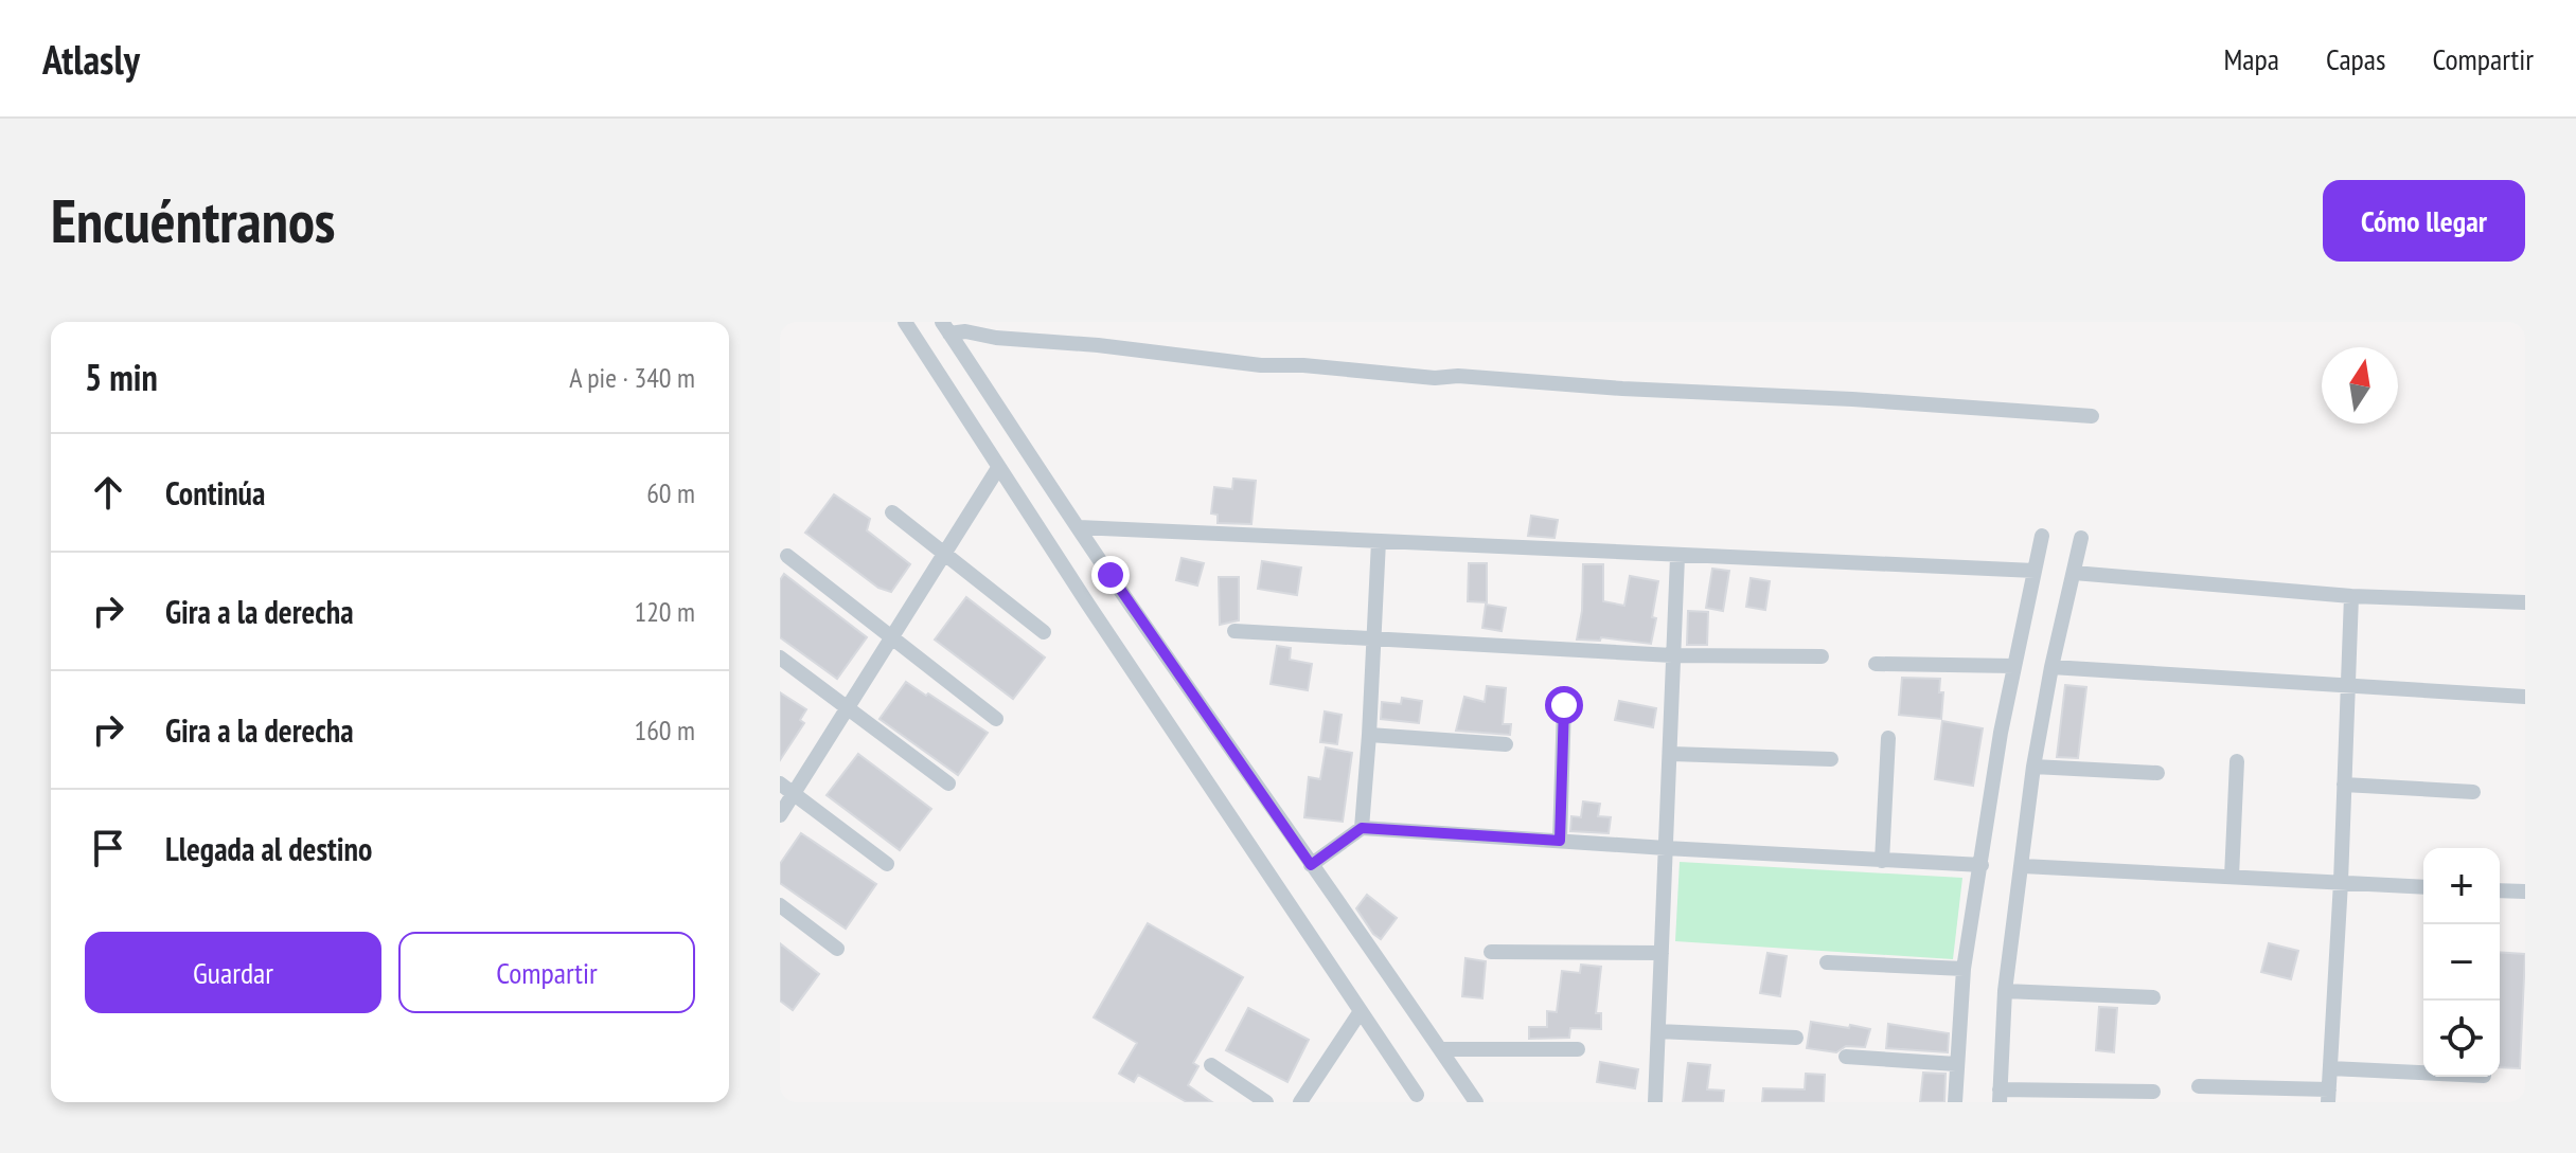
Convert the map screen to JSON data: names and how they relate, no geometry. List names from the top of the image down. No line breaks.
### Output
{"north":"top","page":{"header":"Atlasly","nav":["Mapa","Capas","Compartir"],"buttons":["Cómo llegar",["Guardar","Compartir"]],"title":"Encuéntranos","heading":["5 min","A pie · 340 m"],"list":[["Continúa","60 m"],["Gira a la derecha","120 m"],["Gira a la derecha","160 m"],"Llegada al destino"],"map_buttons":["+","−"]}}
